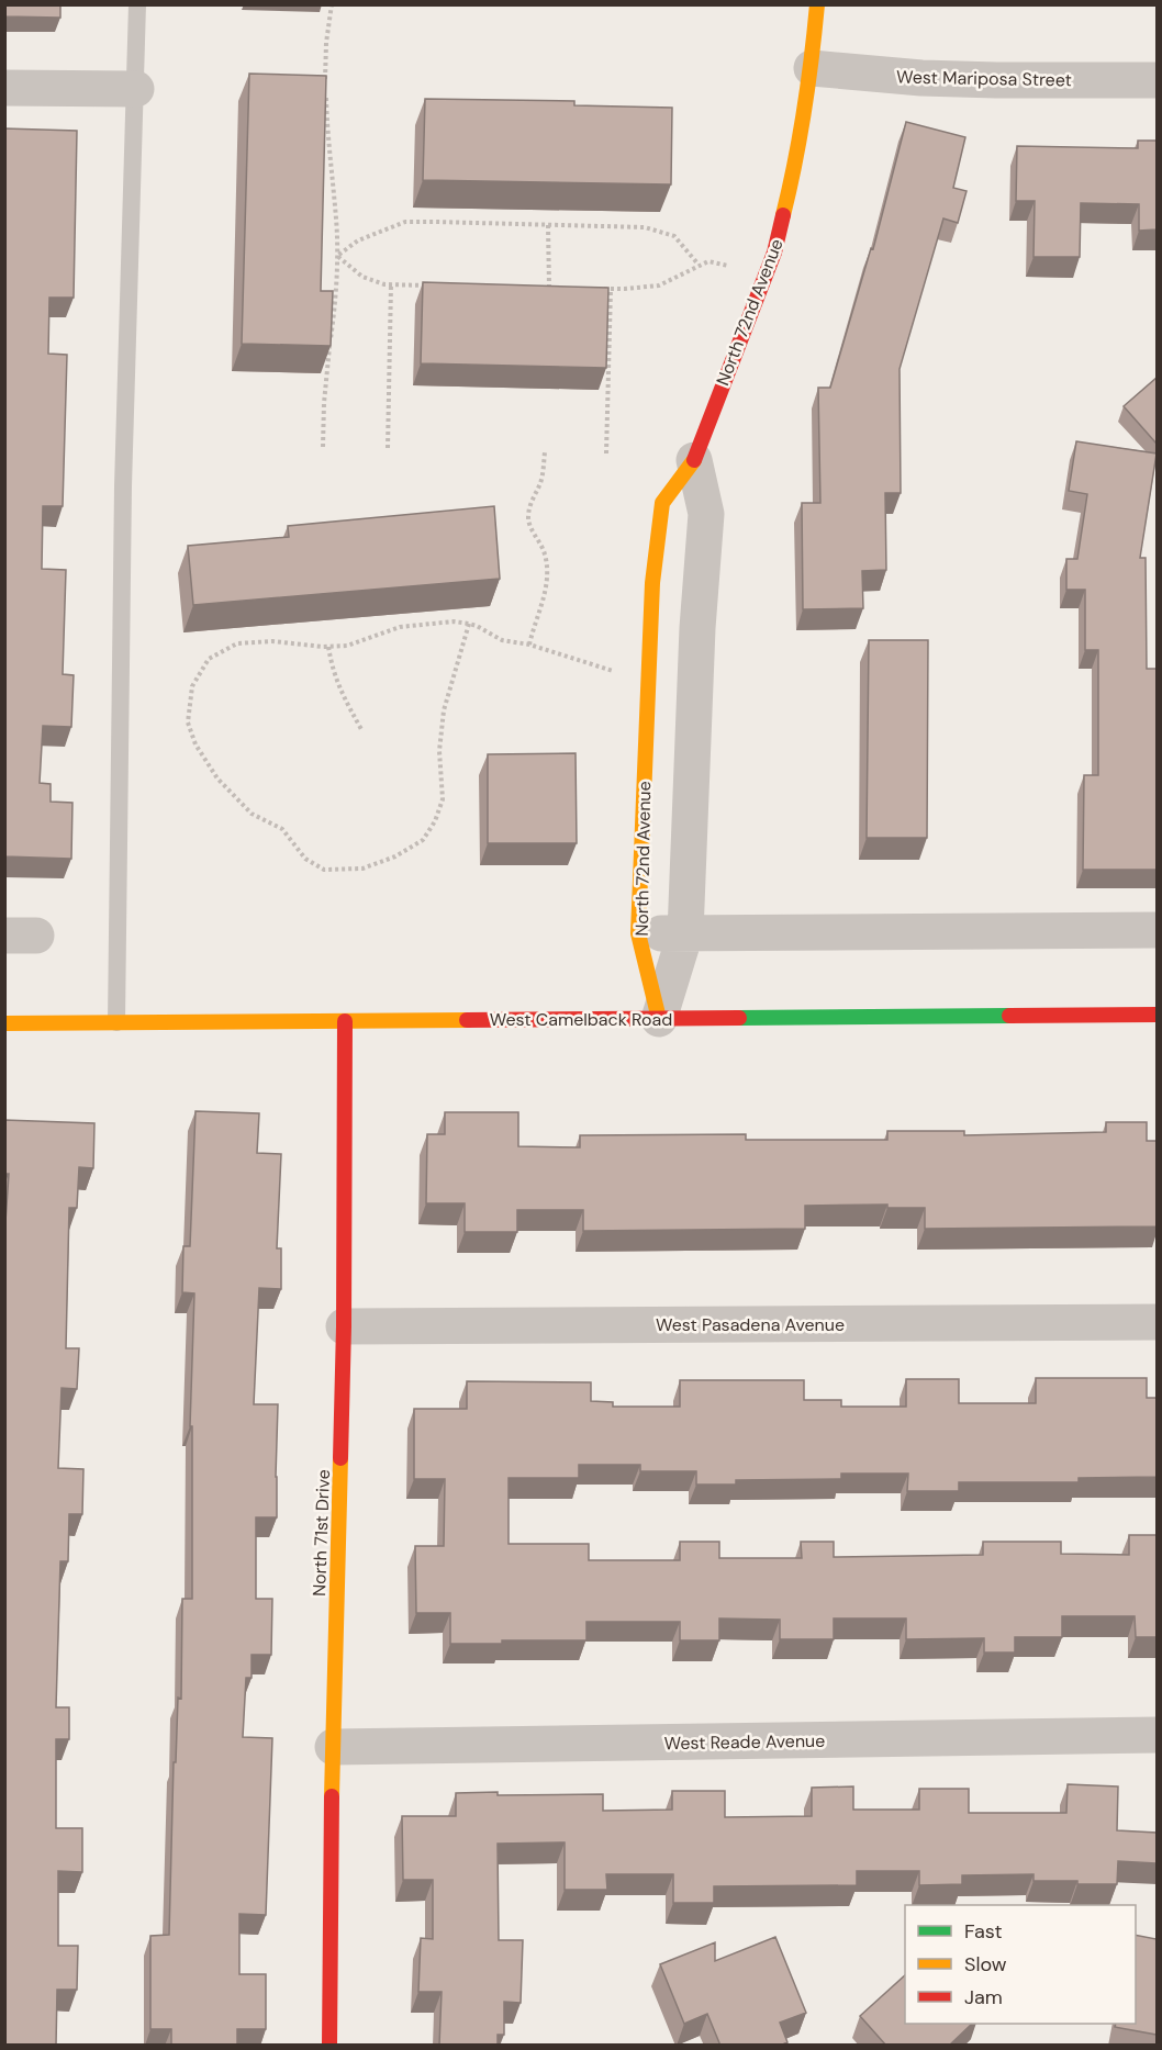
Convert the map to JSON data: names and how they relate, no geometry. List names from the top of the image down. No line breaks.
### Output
{"streets":{"street":["West Mariposa Street","North 72nd Avenue","West Camelback Road","West Pasadena Avenue","North 71st Drive","West Reade Avenue"]},"crossings":[["West Mariposa Street","North 72nd Avenue"],["North 72nd Avenue","West Camelback Road"],["West Camelback Road","North 71st Drive"],["West Pasadena Avenue","North 71st Drive"],["North 71st Drive","West Reade Avenue"]],"legend":["Fast","Slow","Jam"]}
